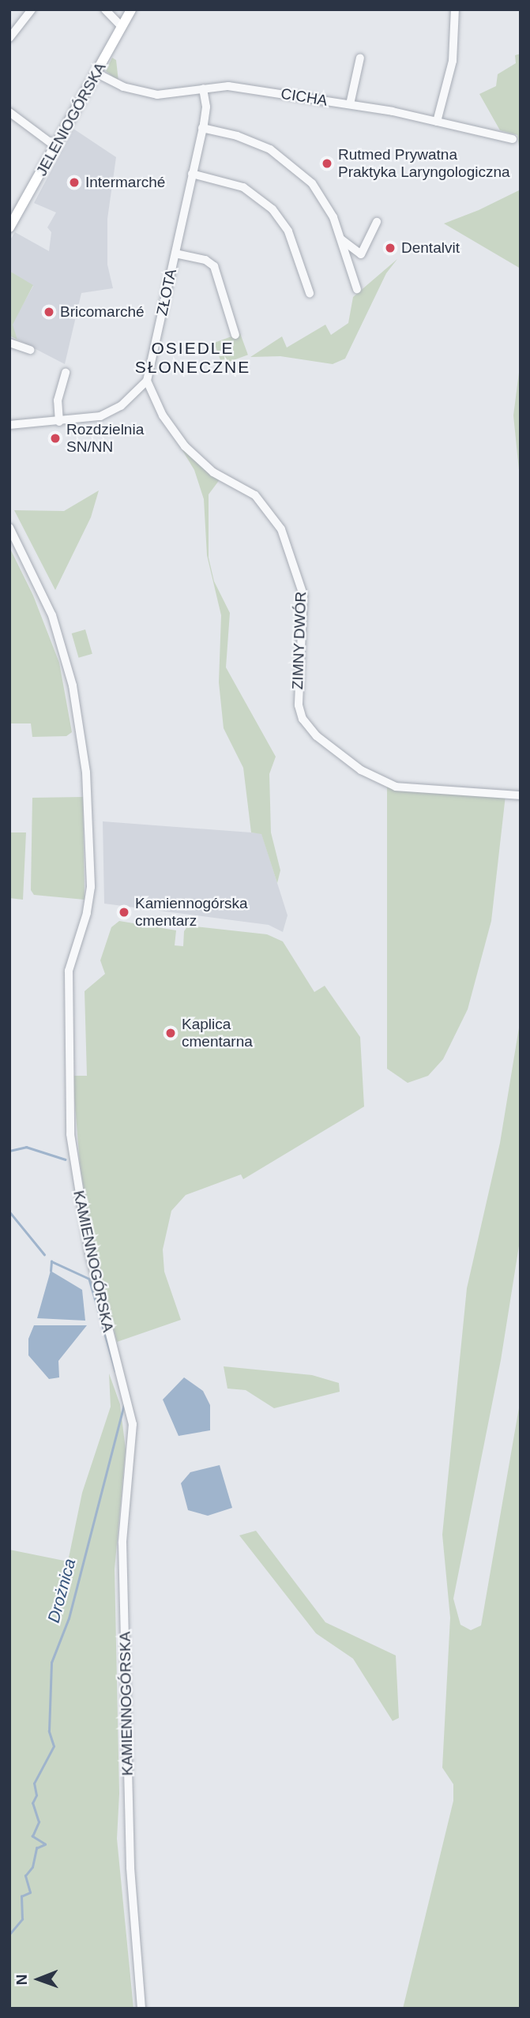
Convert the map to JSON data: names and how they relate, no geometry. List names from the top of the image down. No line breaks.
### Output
{"streets":{"main road":["JELENIOGÓRSKA"],"street":["CICHA","ZŁOTA","ZIMNY DWÓR","KAMIENNOGÓRSKA"]},"crossings":[["CICHA","JELENIOGÓRSKA"],["CICHA","ZŁOTA"],["ZŁOTA","ZIMNY DWÓR"]],"districts":["OSIEDLE SŁONECZNE"],"water":["Drożnica"],"places":["Rutmed Prywatna Praktyka Laryngologiczna","Intermarché","Dentalvit","Bricomarché","Rozdzielnia SN/NN","Kamiennogórska cmentarz","Kaplica cmentarna"],"north":"left"}
